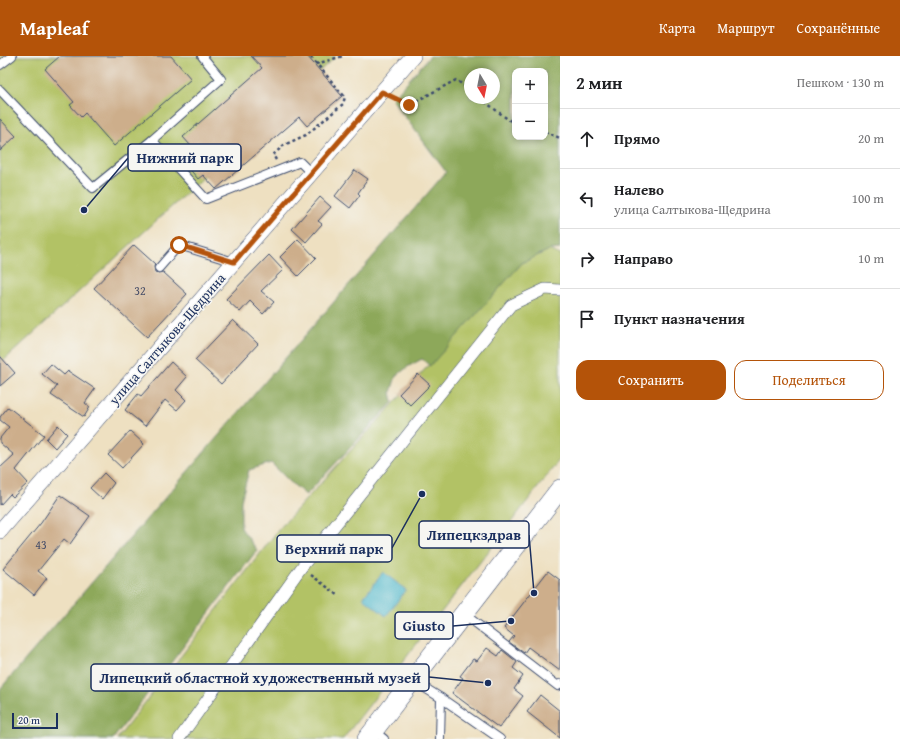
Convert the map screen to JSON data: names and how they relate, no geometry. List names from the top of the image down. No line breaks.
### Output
{"streets":{"street":["улица Салтыкова-Щедрина"]},"places":["Нижний парк","Верхний парк","Липецкздрав","Giusto","Липецкий областной художественный музей"],"house_numbers":["32","43"],"scale_bar":"20 m","north":"bottom","page":{"header":"Mapleaf","nav":["Карта","Маршрут","Сохранённые"],"heading":["2 мин","Пешком · 130 m"],"map_buttons":["+","−"],"list":[["Прямо","20 m"],["Налево","улица Салтыкова-Щедрина","100 m"],["Направо","10 m"],"Пункт назначения"],"buttons":["Сохранить","Поделиться"],"scale":"20 m"}}
